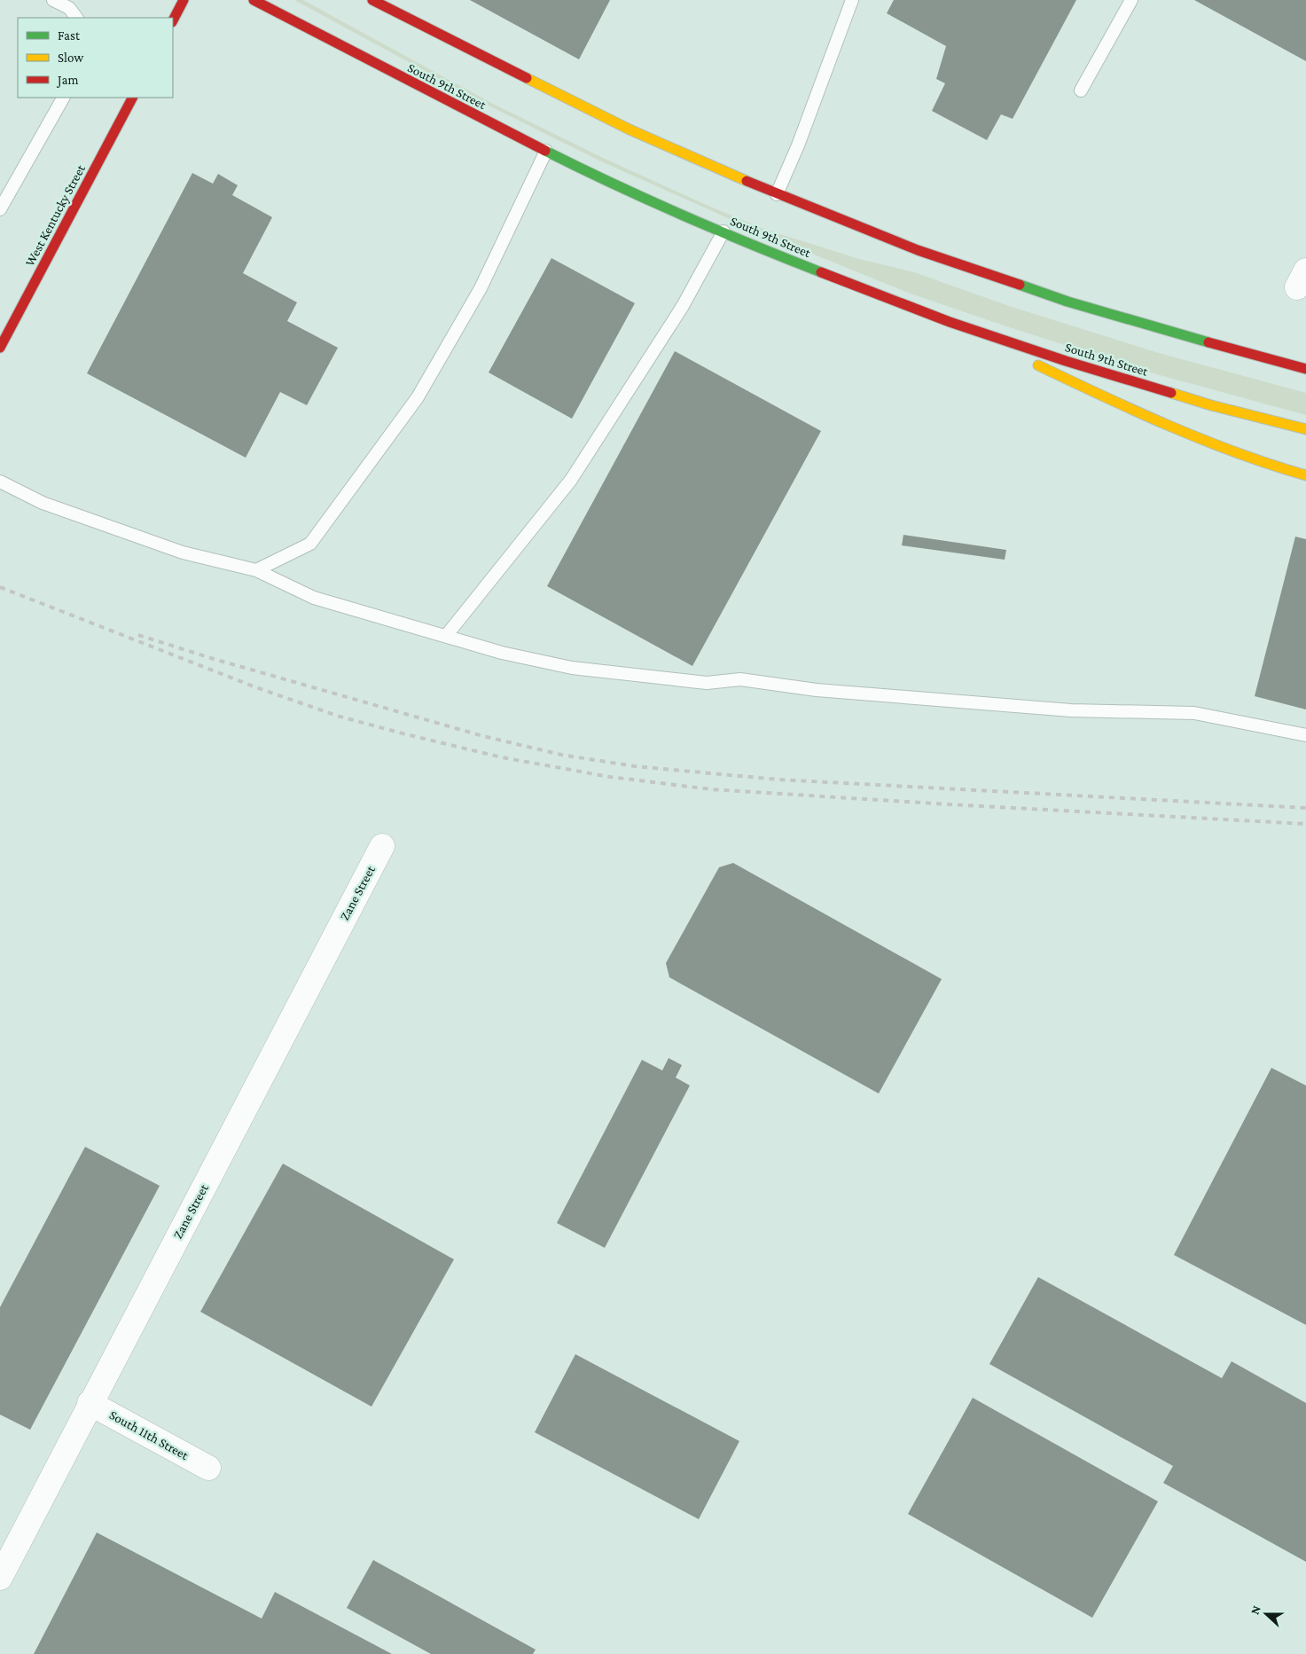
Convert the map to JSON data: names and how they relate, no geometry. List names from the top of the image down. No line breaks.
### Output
{"streets":{"main road":["South 9th Street","West Kentucky Street"],"street":["Zane Street","South 11th Street"]},"crossings":[["Zane Street","South 11th Street"]],"legend":["Fast","Slow","Jam"],"north":"left"}
